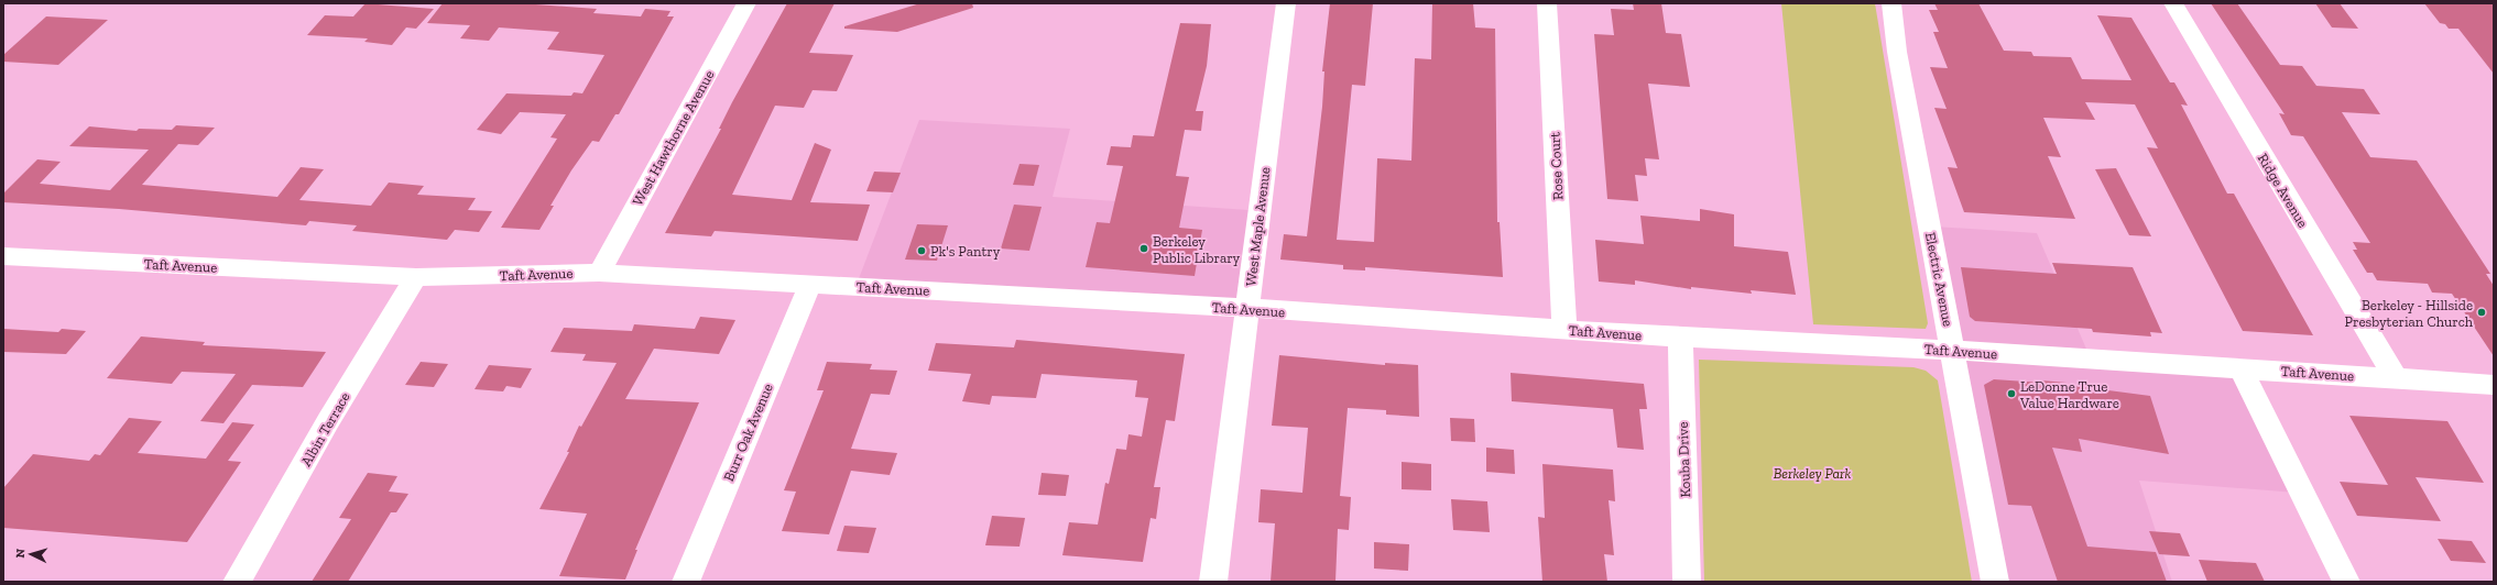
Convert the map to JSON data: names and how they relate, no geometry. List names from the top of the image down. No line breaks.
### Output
{"streets":{"street":["West Hawthorne Avenue","Rose Court","Ridge Avenue","West Maple Avenue","Taft Avenue","Electric Avenue","Albin Terrace","Burr Oak Avenue","Kouba Drive"]},"crossings":[["West Hawthorne Avenue","Taft Avenue"],["Rose Court","Taft Avenue"],["Ridge Avenue","Taft Avenue"],["West Maple Avenue","Taft Avenue"],["Taft Avenue","Electric Avenue"],["Taft Avenue","Albin Terrace"],["Taft Avenue","Burr Oak Avenue"],["Taft Avenue","Kouba Drive"]],"parks":["Berkeley Park"],"places":["Berkeley Public Library","Pk's Pantry","Berkeley - Hillside Presbyterian Church","LeDonne True Value Hardware"],"north":"left"}
